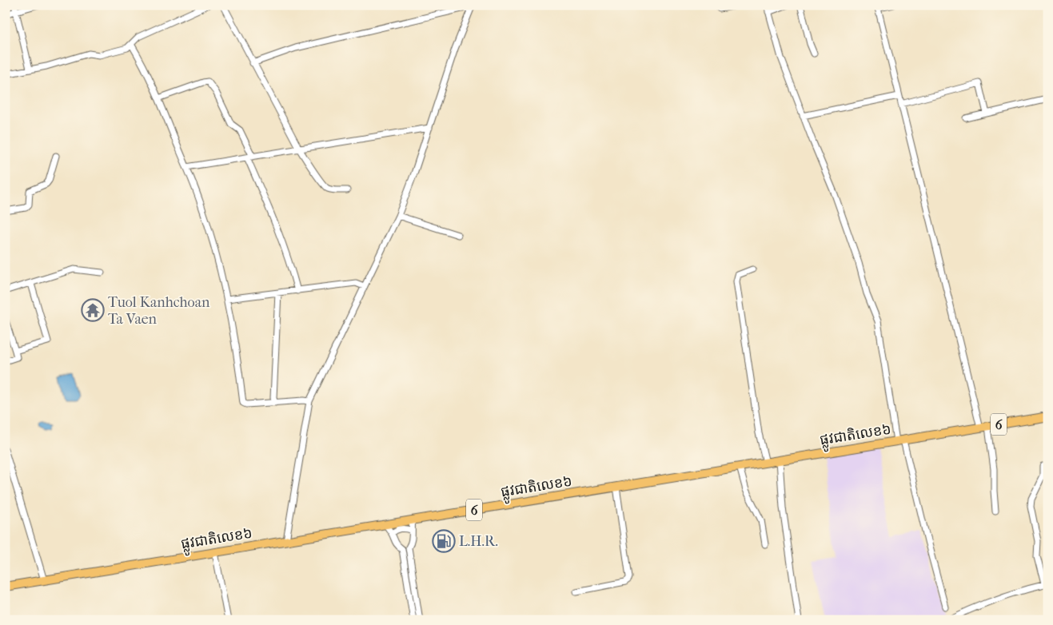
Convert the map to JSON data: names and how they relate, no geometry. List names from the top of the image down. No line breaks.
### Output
{"streets":{"highway":["6","ផ្លូវជាតិលេខ៦"]},"places":{"temple":["Tuol Kanhchoan Ta Vaen"],"fuel station":["L.H.R."]}}
